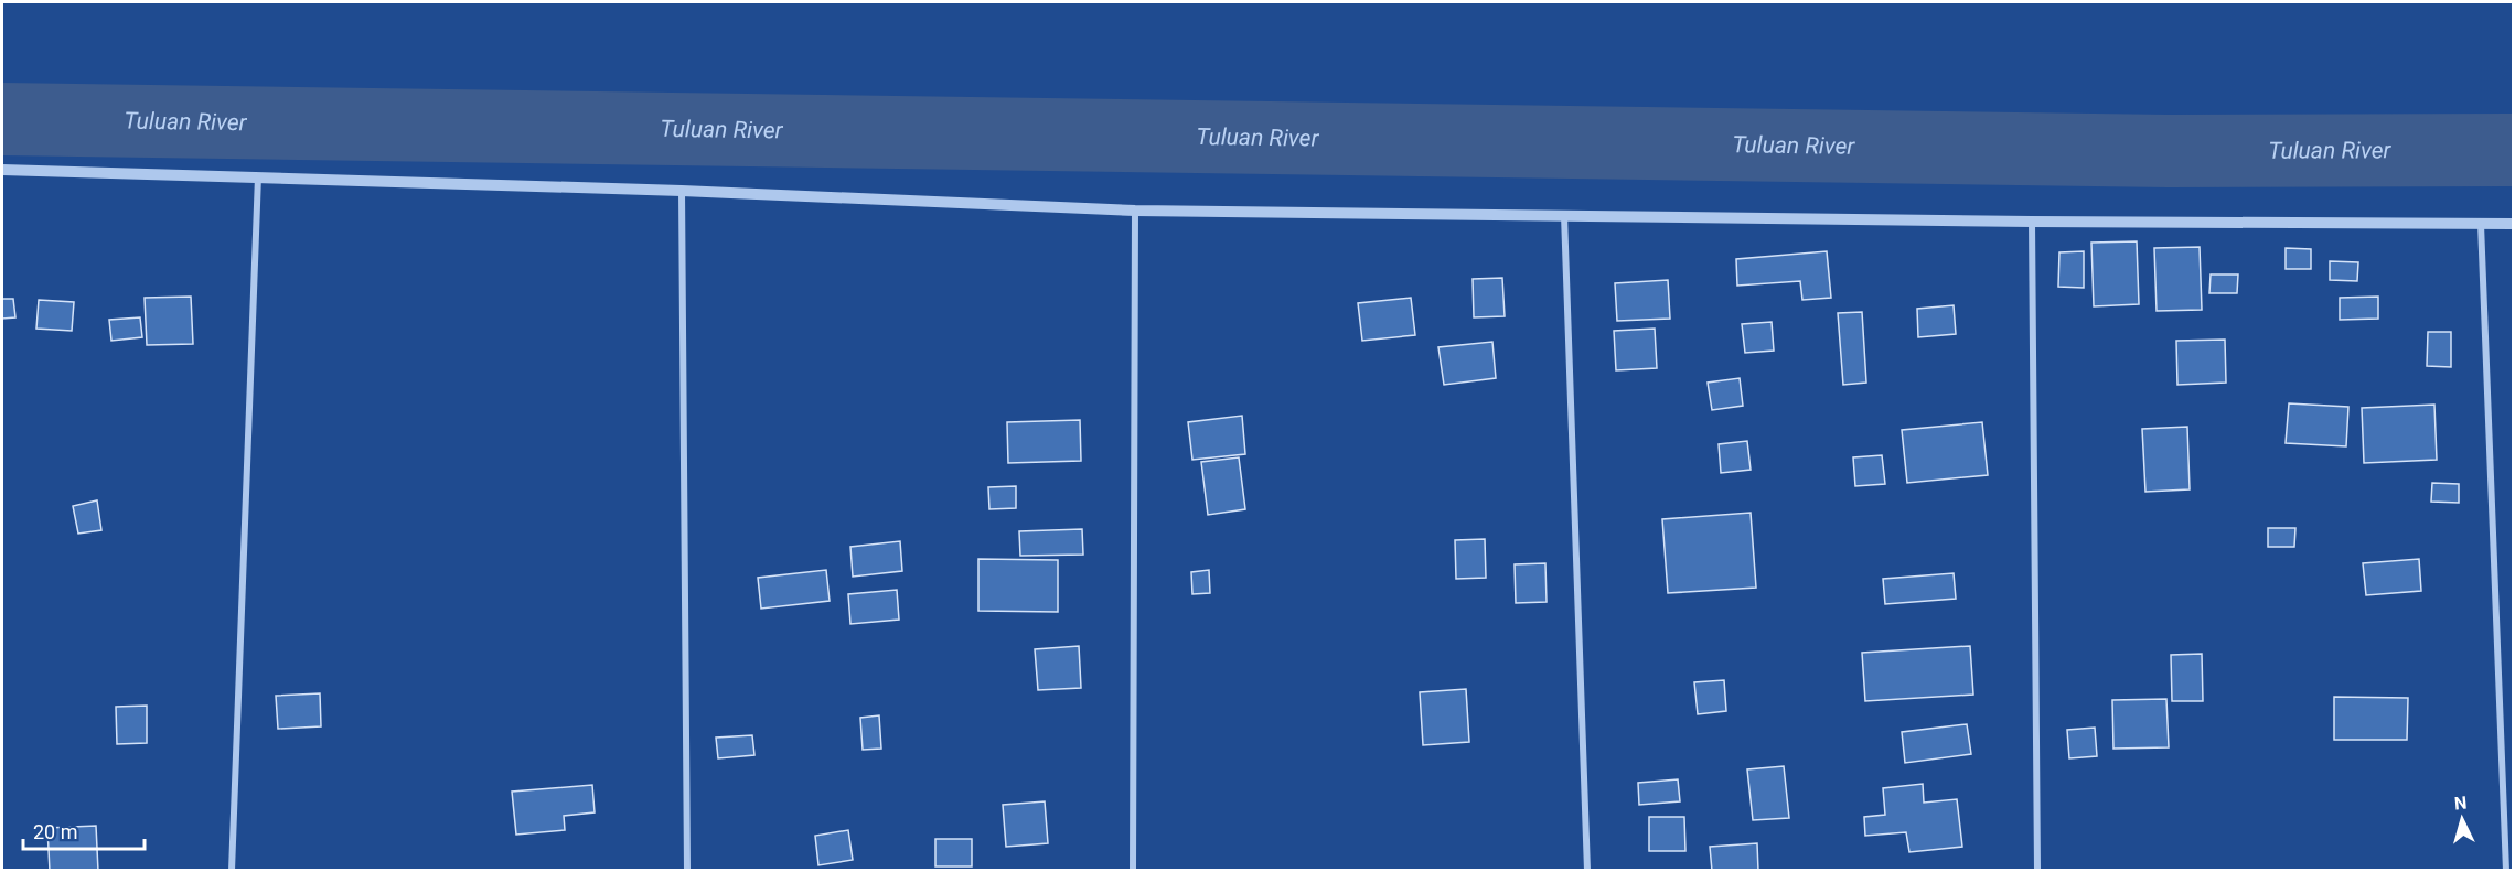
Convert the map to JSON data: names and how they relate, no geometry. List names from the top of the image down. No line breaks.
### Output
{"water":["Tuluan River"],"scale_bar":"20 m","north":"top"}
